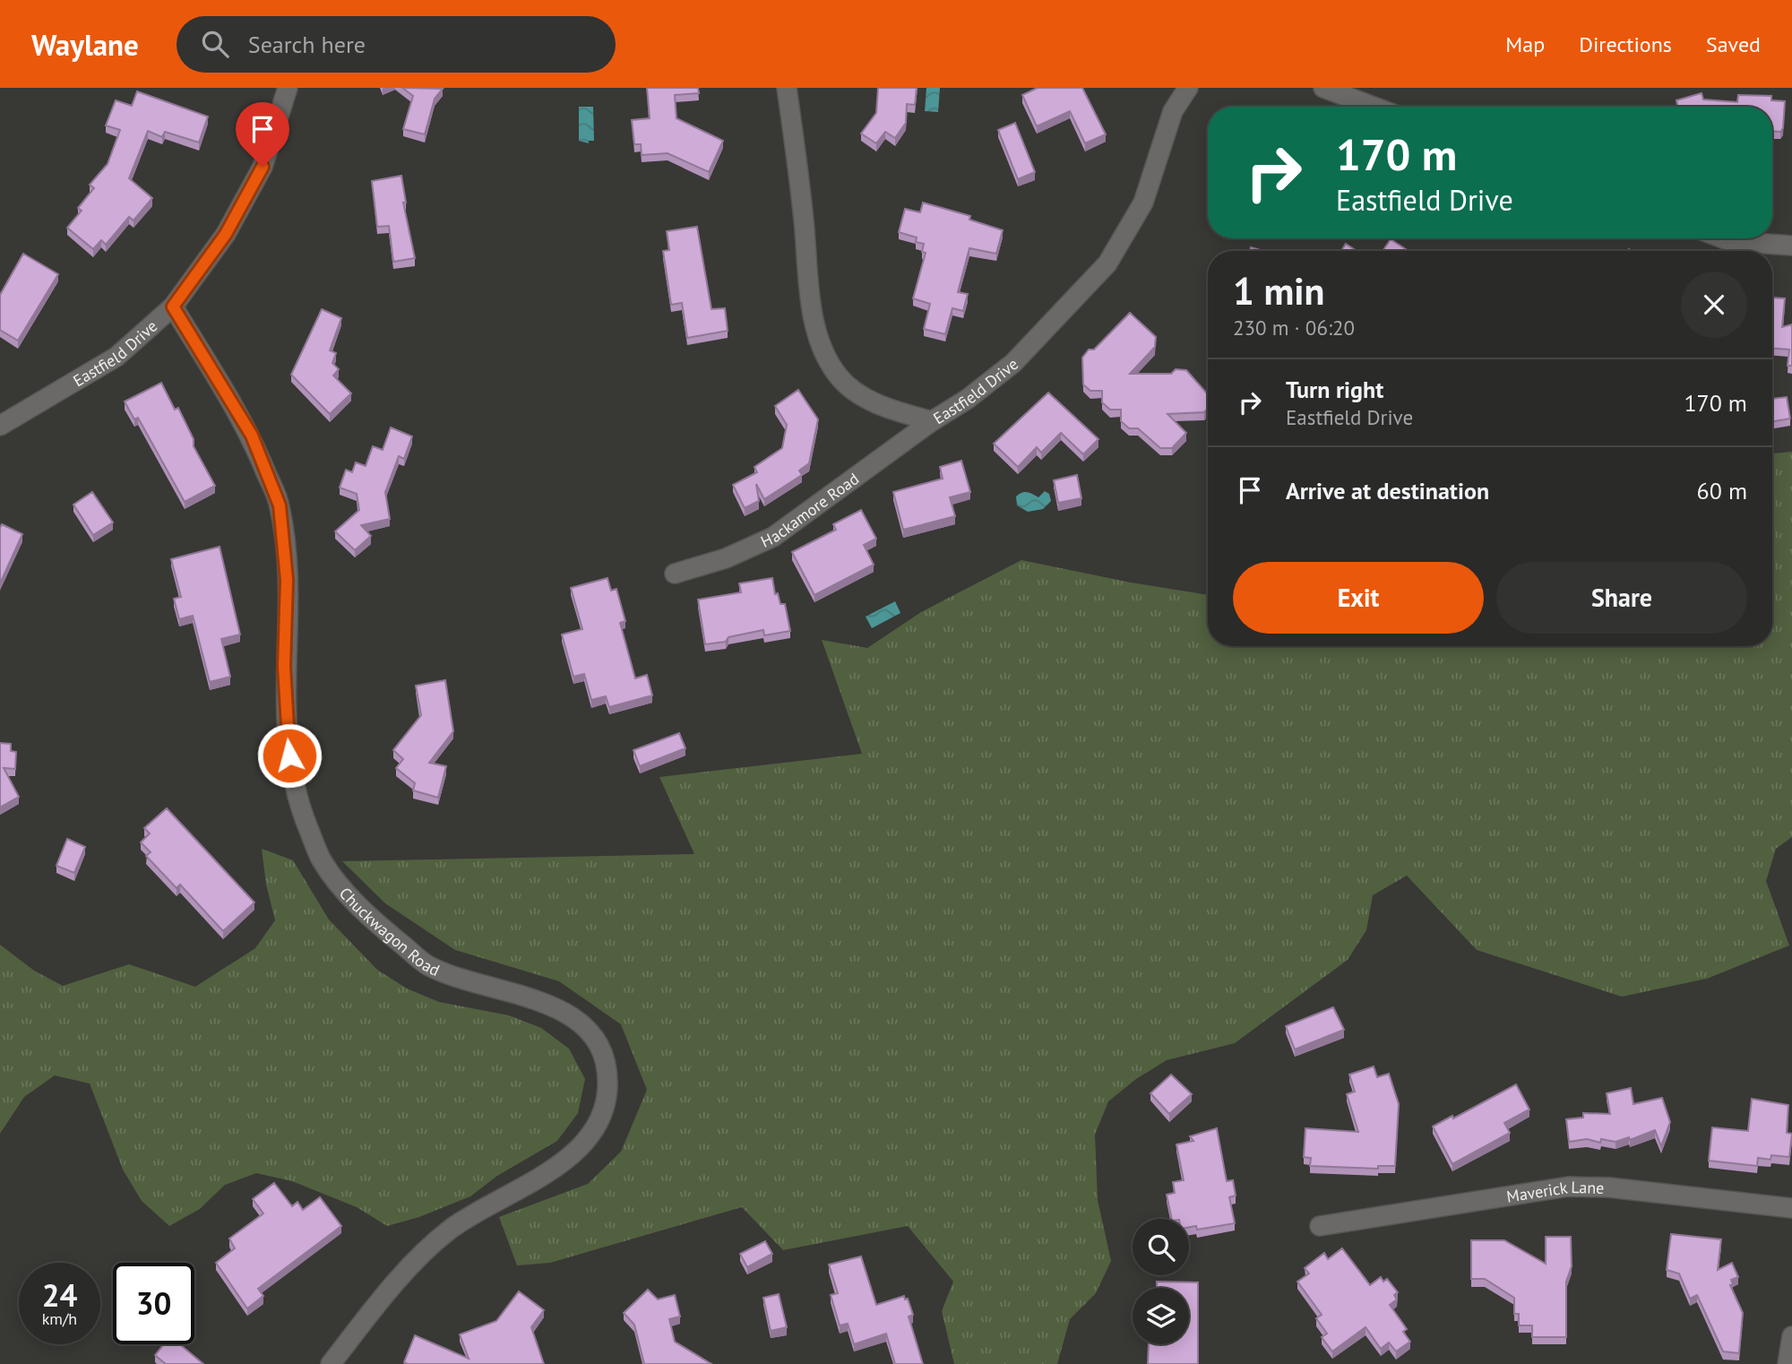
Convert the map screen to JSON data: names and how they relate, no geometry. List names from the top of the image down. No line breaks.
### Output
{"streets":{"street":["Eastfield Drive","Hackamore Road","Chuckwagon Road","Maverick Lane"]},"crossings":[["Eastfield Drive","Hackamore Road"],["Eastfield Drive","Chuckwagon Road"]],"page":{"header":"Waylane","search":"Search here","nav":["Map","Directions","Saved"],"turn":["170 m","Eastfield Drive"],"heading":["1 min","230 m · 06:20"],"list":[{"name":"Turn right","note":"Eastfield Drive","value":"170 m"},{"name":"Arrive at destination","value":"60 m"}],"buttons":["Exit","Share"],"speed":"24 km/h","limit":"30"}}
